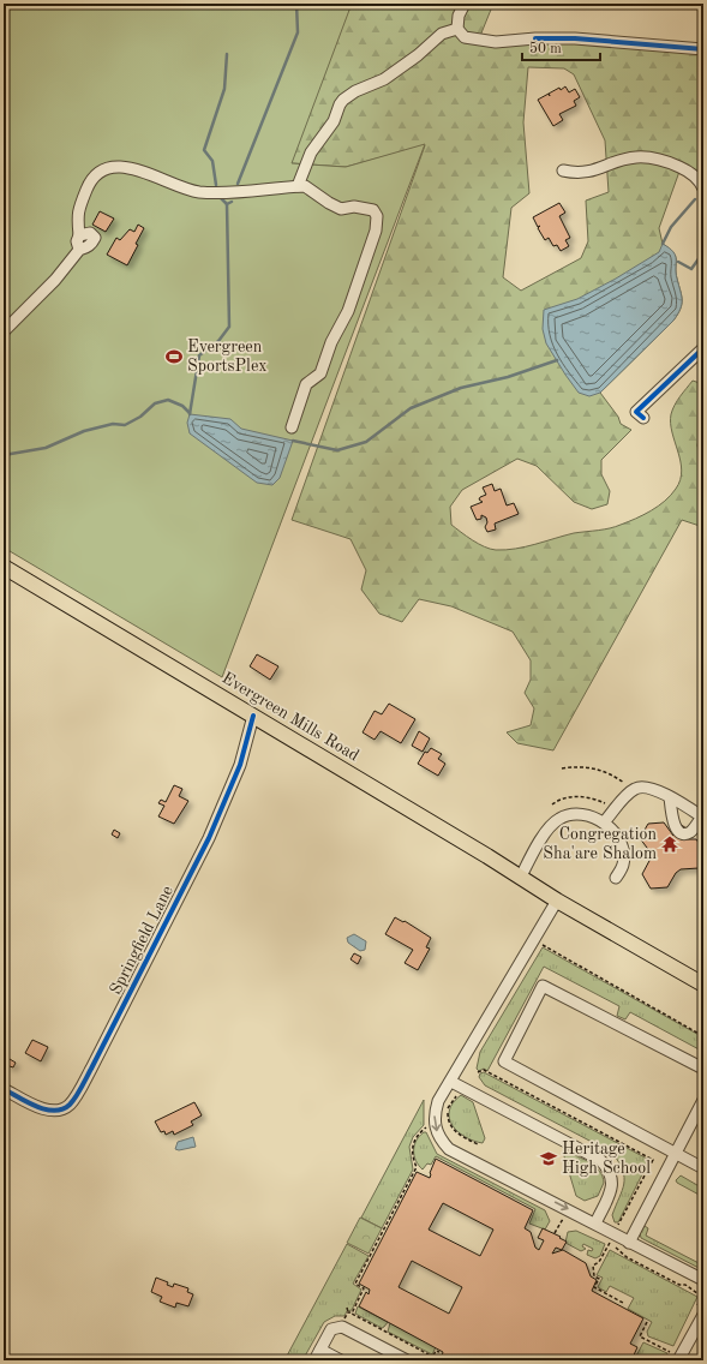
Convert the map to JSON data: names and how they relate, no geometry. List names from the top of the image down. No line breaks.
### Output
{"streets":{"main road":["Evergreen Mills Road"],"street":["Springfield Lane"]},"crossings":[["Evergreen Mills Road","Springfield Lane"]],"places":{"sports":["Evergreen SportsPlex"],"temple":["Congregation Sha'are Shalom"],"school or university":["Heritage High School"]},"scale_bar":"50 m"}
